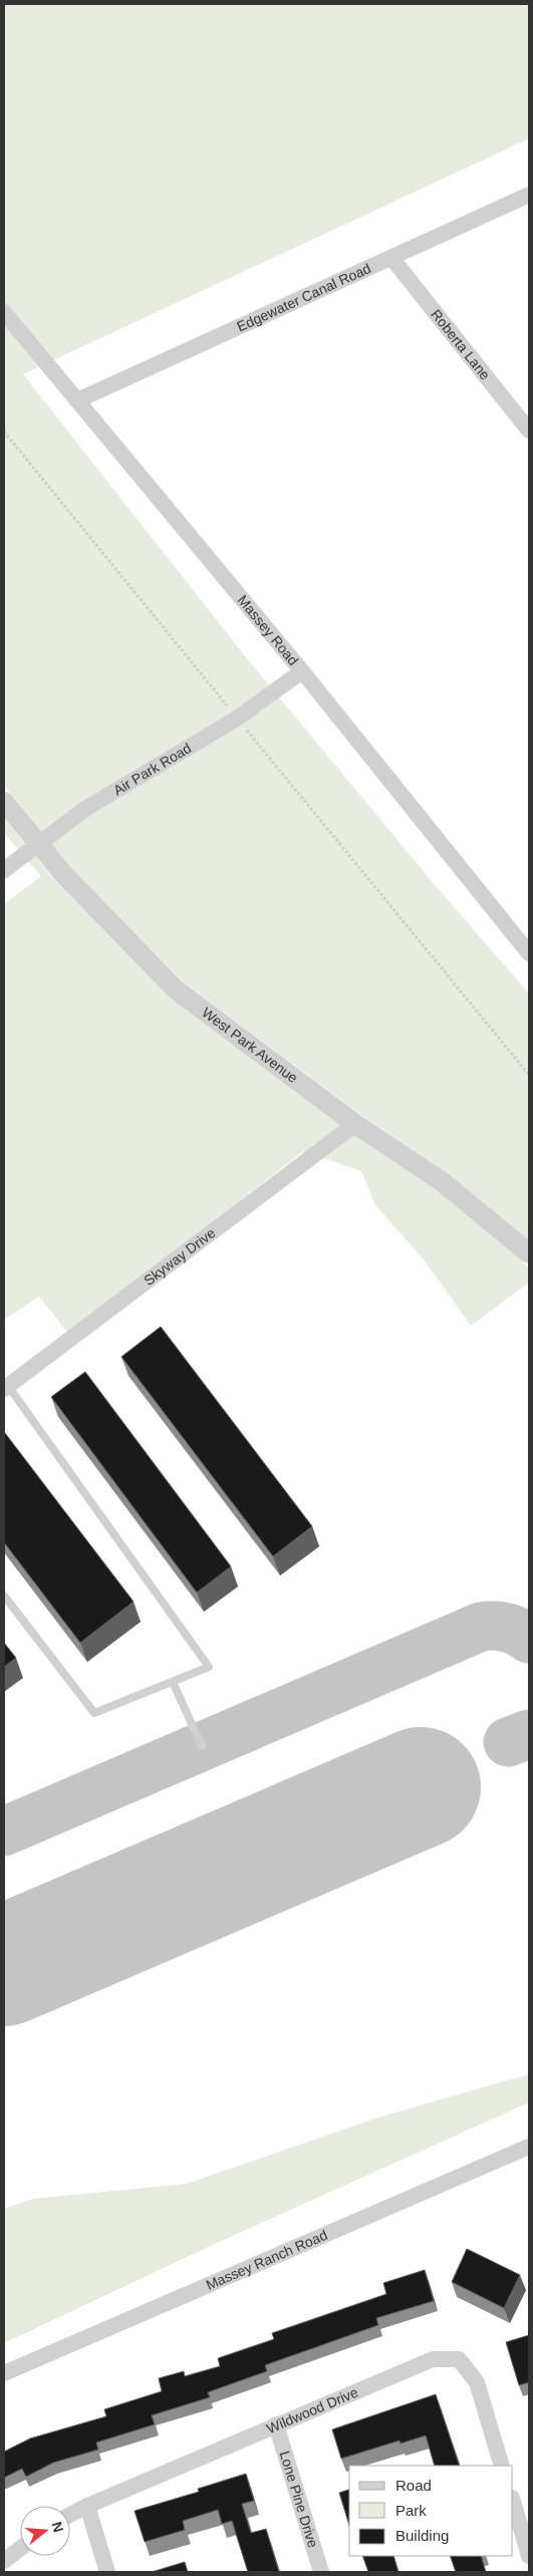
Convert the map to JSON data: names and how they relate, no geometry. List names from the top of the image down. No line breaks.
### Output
{"streets":{"street":["Edgewater Canal Road","Roberta Lane","Massey Road","Air Park Road","West Park Avenue","Skyway Drive","Massey Ranch Road","Wildwood Drive","Lone Pine Drive"]},"crossings":[["Edgewater Canal Road","Roberta Lane"],["Edgewater Canal Road","Massey Road"],["Massey Road","Air Park Road"],["Air Park Road","West Park Avenue"],["West Park Avenue","Skyway Drive"],["Wildwood Drive","Lone Pine Drive"]],"legend":["Road","Park","Building"],"north":"right"}
